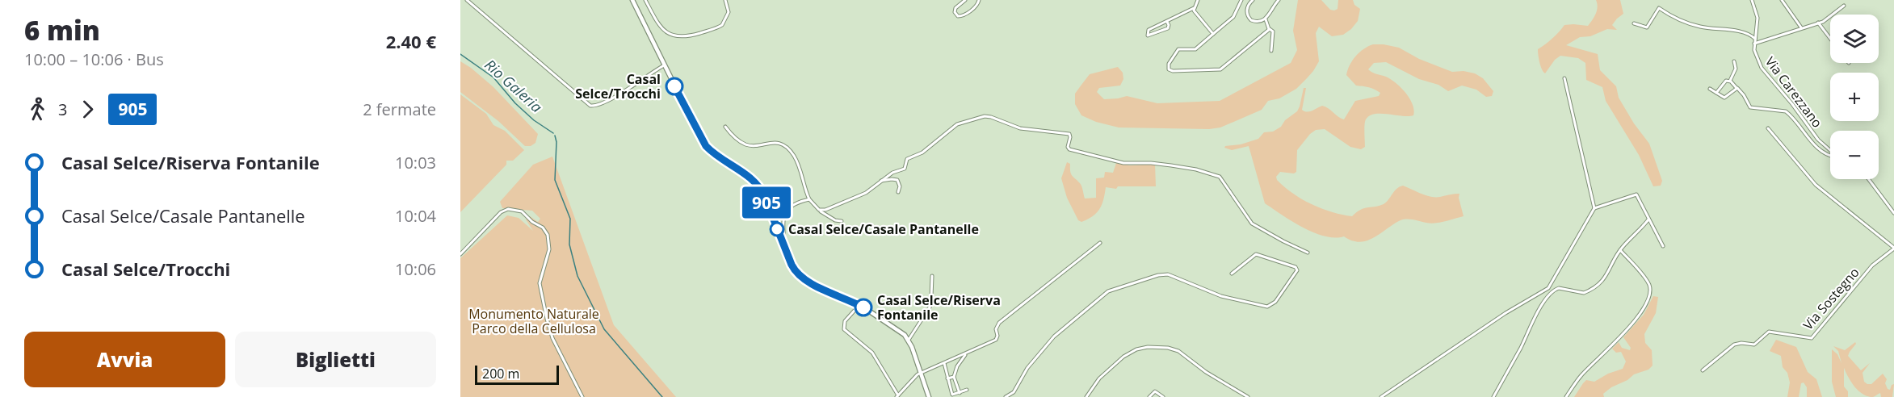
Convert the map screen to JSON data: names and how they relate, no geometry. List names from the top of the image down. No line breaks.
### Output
{"streets":{"street":["Via Carezzano","Via Sostegno"]},"water":["Rio Galeria"],"parks":["Monumento Naturale Parco della Cellulosa"],"places":["Casal Selce/Trocchi","Casal Selce/Casale Pantanelle","Casal Selce/Riserva Fontanile"],"lines":["bus line 905"],"scale_bar":"200 m","page":{"heading":["6 min","10:00 – 10:06 · Bus","2.40 €"],"on_map":"905","map_buttons":["+","−"],"legs":["3","905","2 fermate"],"list":[{"name":"Casal Selce/Riserva Fontanile","value":"10:03"},{"name":"Casal Selce/Casale Pantanelle","value":"10:04"},{"name":"Casal Selce/Trocchi","value":"10:06"}],"buttons":["Avvia","Biglietti"],"scale":"200 m"}}
